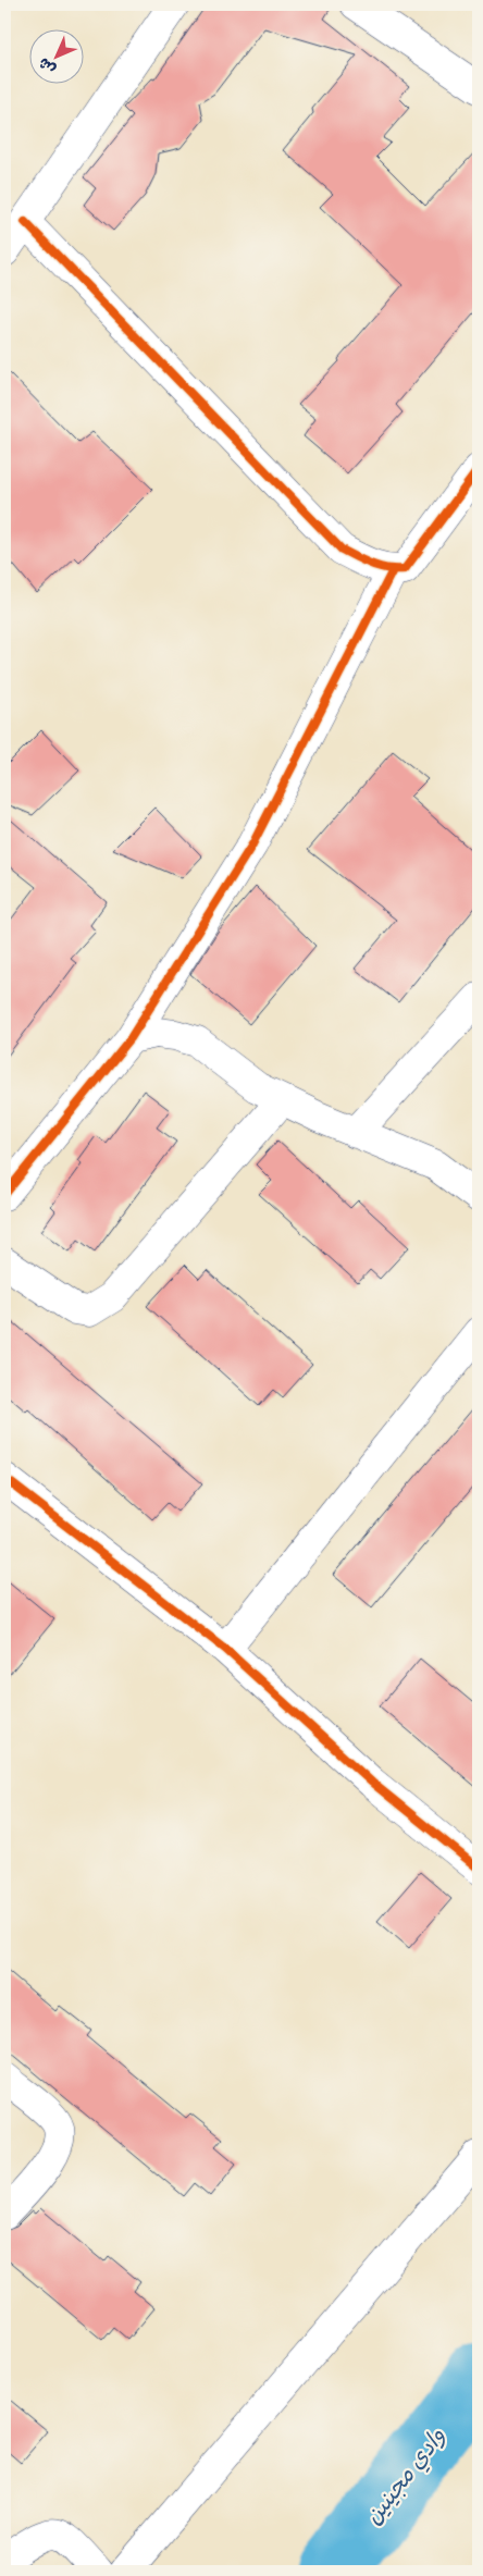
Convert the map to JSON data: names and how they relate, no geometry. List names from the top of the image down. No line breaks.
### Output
{"water":["وادي مجينين"],"north":"bottom left"}
